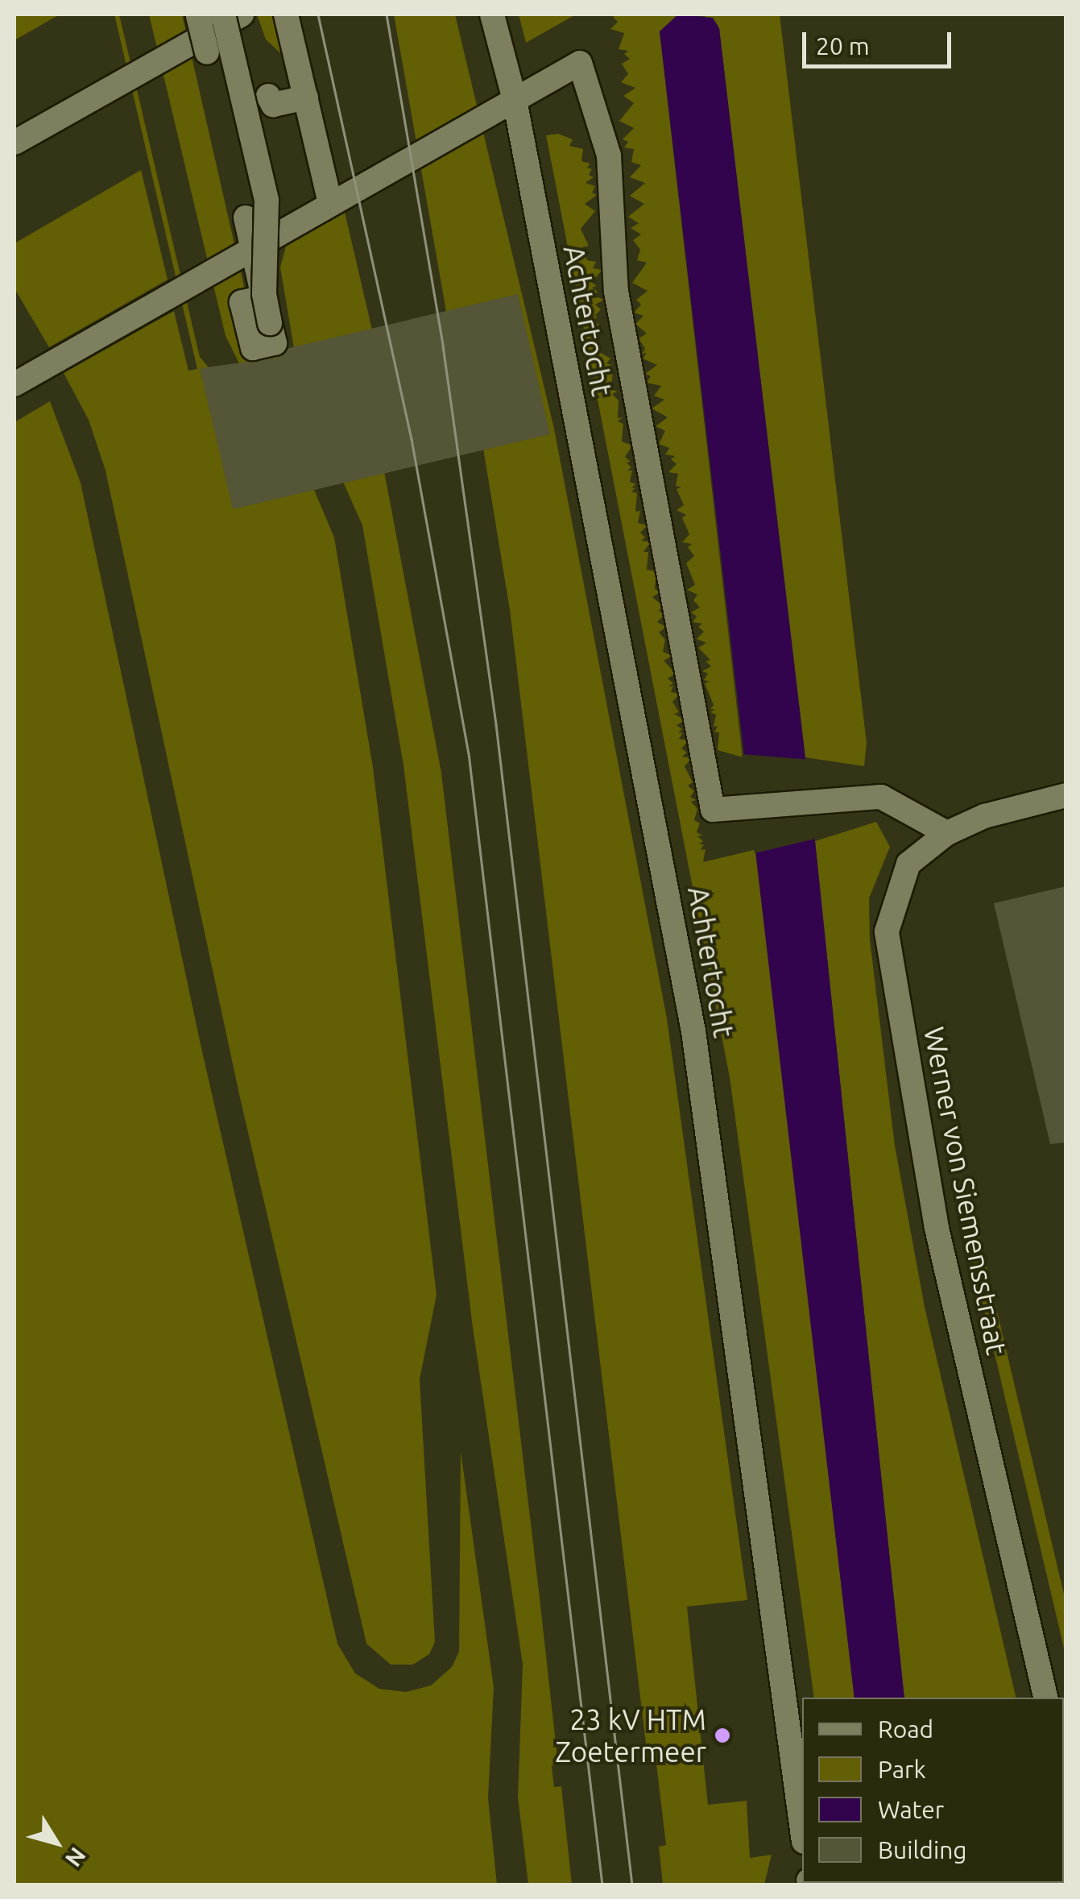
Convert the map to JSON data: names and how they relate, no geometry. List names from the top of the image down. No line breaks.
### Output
{"streets":{"street":["Achtertocht","Werner von Siemensstraat"]},"crossings":[["Achtertocht","Werner von Siemensstraat"]],"places":["23 kV HTM Zoetermeer"],"legend":["Road","Park","Water","Building"],"scale_bar":"20 m","north":"bottom right"}
